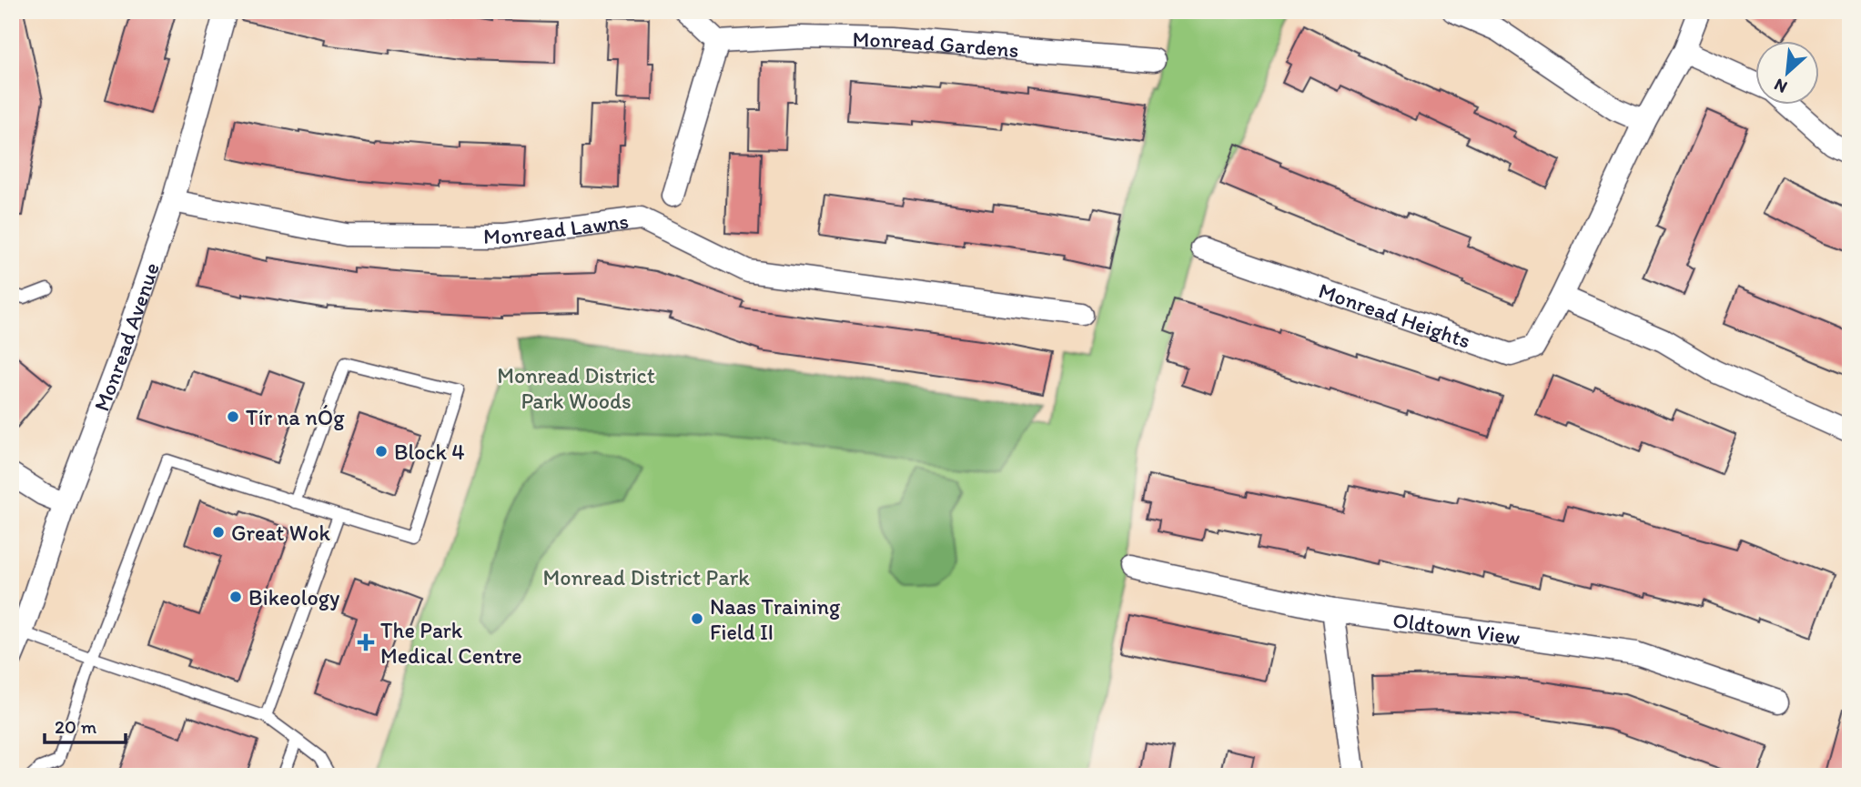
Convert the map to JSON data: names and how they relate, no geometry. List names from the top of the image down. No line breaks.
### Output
{"streets":{"street":["Monread Gardens","Monread Lawns","Monread Heights","Monread Avenue","Oldtown View"]},"crossings":[["Monread Lawns","Monread Avenue"]],"parks":["Monread District Park Woods","Monread District Park"],"places":{"other":["Tír na nÓg","Block 4","Great Wok","Bikeology","Naas Training Field II"],"health":["The Park Medical Centre"]},"scale_bar":"20 m","north":"bottom left"}
